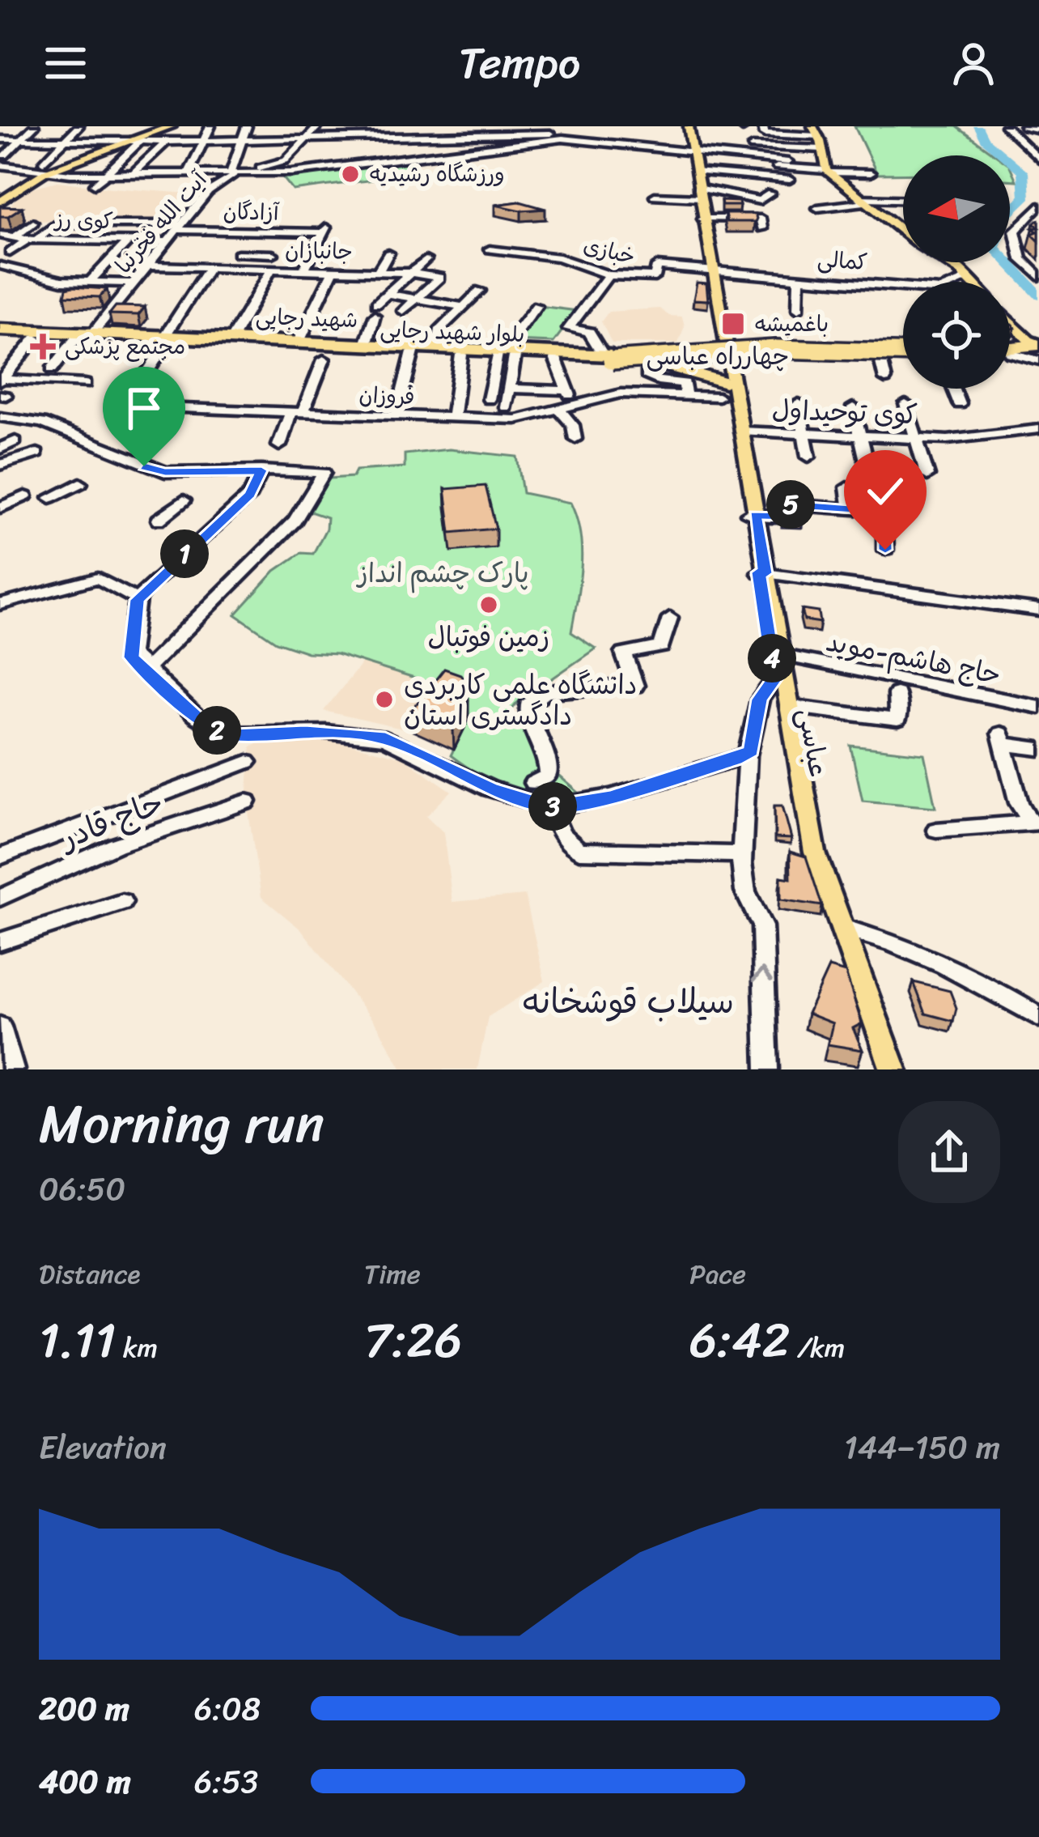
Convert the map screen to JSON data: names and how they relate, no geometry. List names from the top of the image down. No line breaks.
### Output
{"streets":{"highway":["شهید رجایی","بلوار شهید رجایی"],"main road":["عباسى"],"street":["آزادگان","کوی رز","آیت الله فخرنیا","جانبازان","خبازی","کمالی","فروزان","کوی توحیداول","حاج هاشم-موید","حاج قادر"]},"crossings":[["آزادگان","کوی رز"],["آزادگان","آیت الله فخرنیا"],["آزادگان","جانبازان"],["کوی رز","آیت الله فخرنیا"],["آیت الله فخرنیا","جانبازان"],["آیت الله فخرنیا","شهید رجایی"],["خبازی","کمالی"],["خبازی","عباسى"],["کمالی","عباسى"],["شهید رجایی","بلوار شهید رجایی"],["شهید رجایی","فروزان"],["بلوار شهید رجایی","فروزان"],["فروزان","عباسى"],["کوی توحیداول","عباسى"],["حاج هاشم-موید","عباسى"]],"districts":["چهارراه عباسی","سیلاب قوشخانه"],"parks":["پارک چشم انداز"],"places":{"other":["ورزشگاه رشیدیه","زمین فوتبال","دانشگاه علمی کاربردی دادگستری استان"],"transit":["باغمیشه"],"health":["مجتمع پزشکی"]},"north":"left","page":{"header":"Tempo","pins":["5","1","4","2","3"],"heading":["Morning run","06:50"],"stats":[["Distance","1.11 km"],["Time","7:26"],["Pace","6:42 /km"]],"chart":["Elevation","144–150 m"],"list":[{"name":"200 m","note":"6:08"},{"name":"400 m","note":"6:53"}]}}
